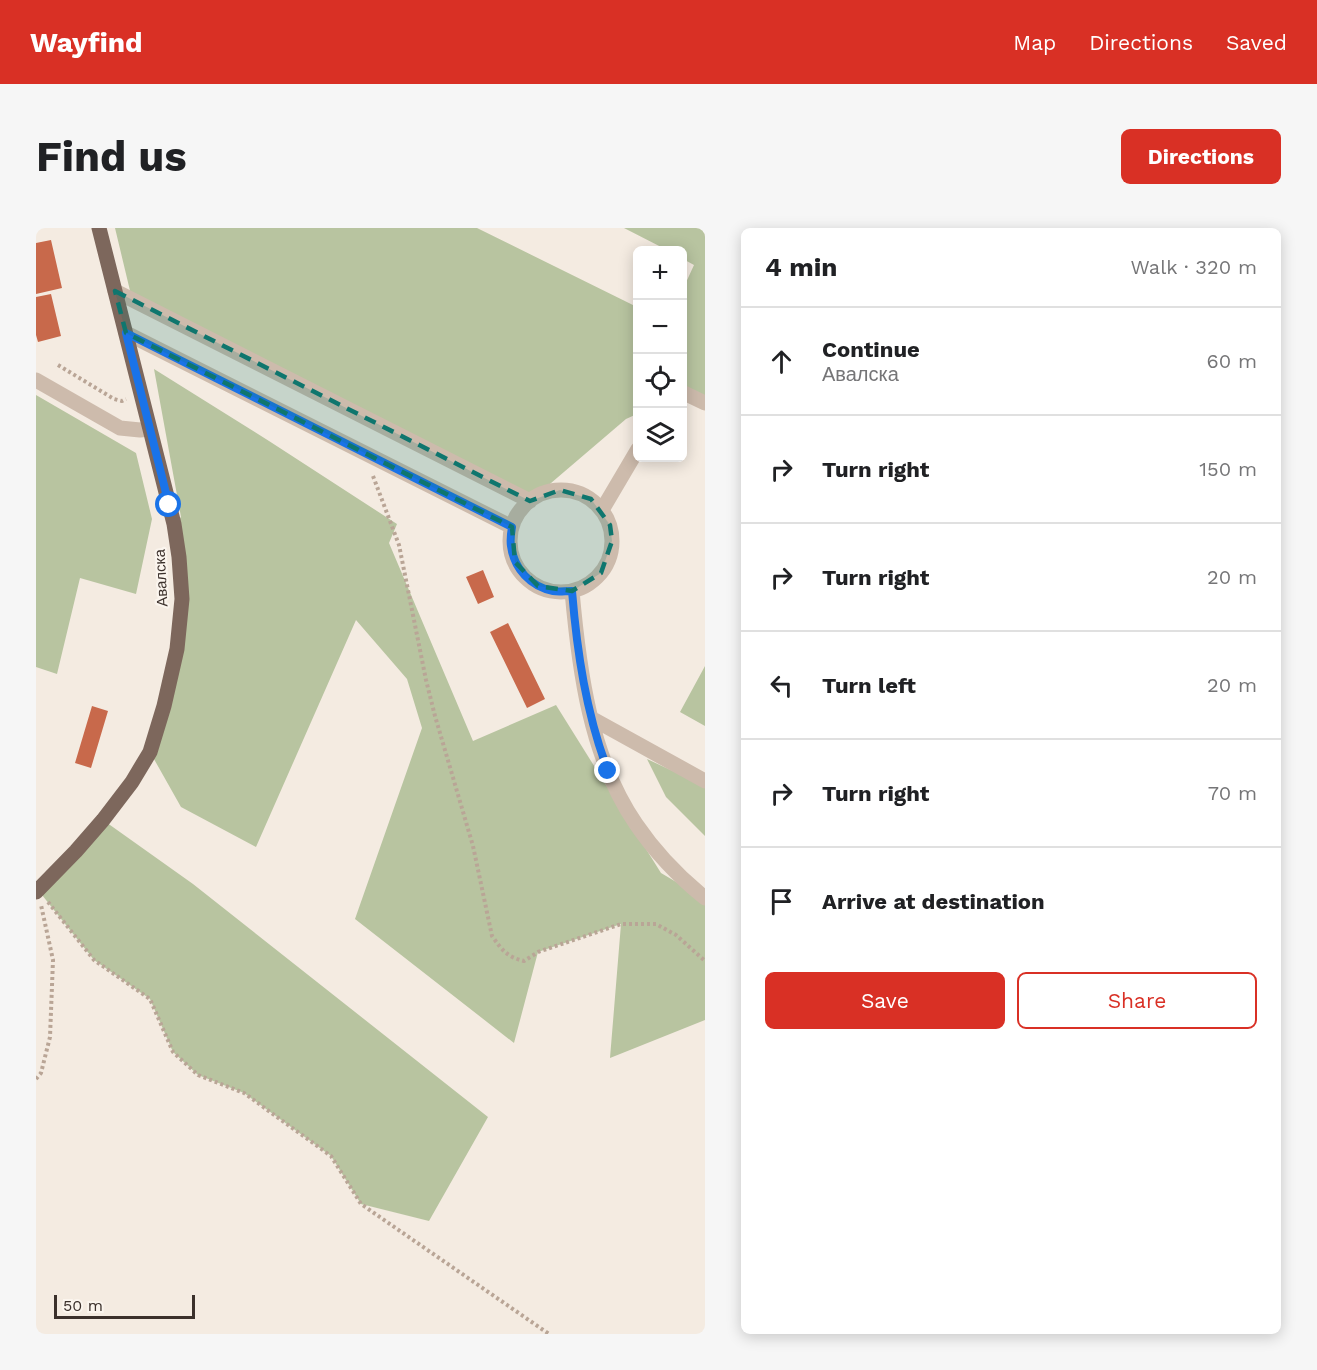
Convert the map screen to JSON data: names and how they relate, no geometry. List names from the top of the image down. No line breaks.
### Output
{"streets":{"main road":["Авалска"]},"scale_bar":"50 m","page":{"header":"Wayfind","nav":["Map","Directions","Saved"],"buttons":["Directions",["Save","Share"]],"title":"Find us","heading":["4 min","Walk · 320 m"],"map_buttons":["+","−"],"list":[["Continue","Авалска","60 m"],["Turn right","150 m"],["Turn right","20 m"],["Turn left","20 m"],["Turn right","70 m"],"Arrive at destination"],"scale":"50 m"}}
